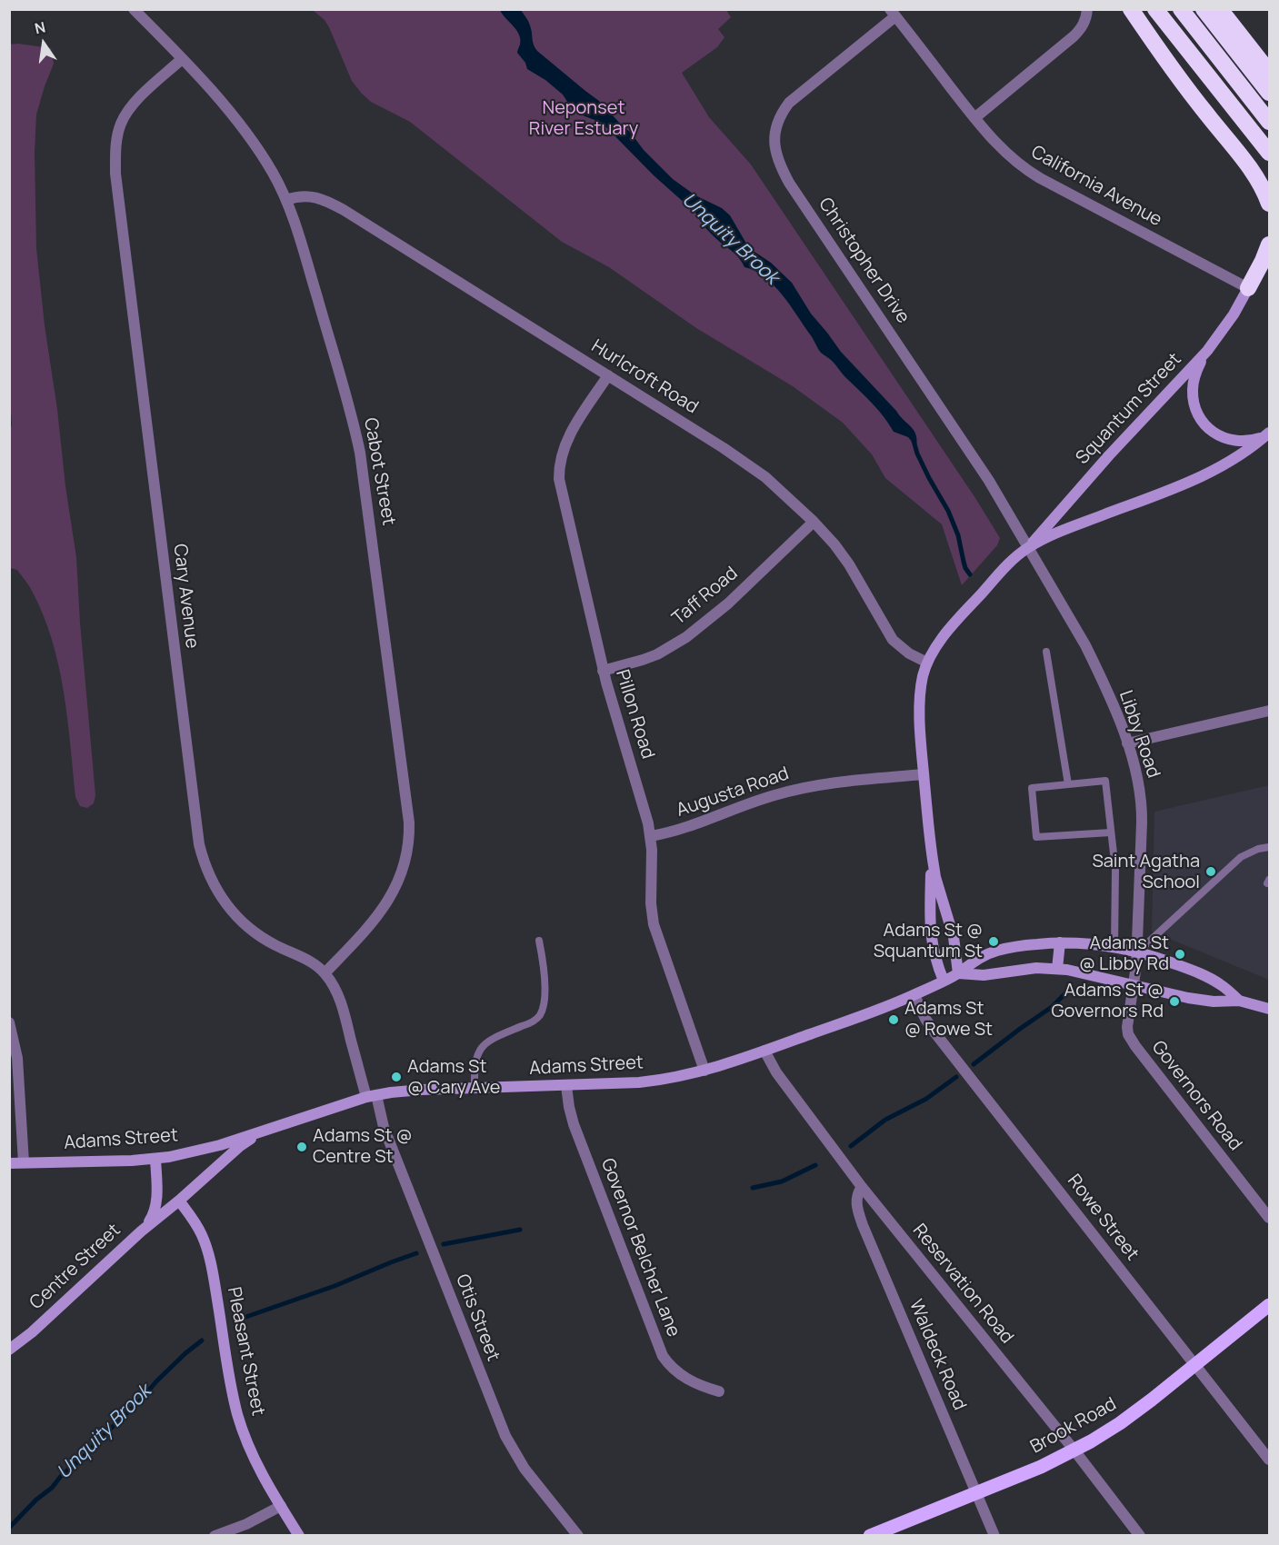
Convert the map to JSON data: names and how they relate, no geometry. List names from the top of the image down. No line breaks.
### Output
{"streets":{"main road":["Squantum Street","Adams Street","Centre Street","Pleasant Street","Brook Road"],"street":["California Avenue","Christopher Drive","Hurlcroft Road","Cabot Street","Cary Avenue","Taff Road","Pillon Road","Libby Road","Augusta Road","Governors Road","Rowe Street","Governor Belcher Lane","Reservation Road","Otis Street","Waldeck Road"]},"crossings":[["California Avenue","Christopher Drive"],["California Avenue","Squantum Street"],["Christopher Drive","Squantum Street"],["Christopher Drive","Libby Road"],["Hurlcroft Road","Squantum Street"],["Hurlcroft Road","Cabot Street"],["Hurlcroft Road","Taff Road"],["Hurlcroft Road","Pillon Road"],["Squantum Street","Libby Road"],["Squantum Street","Augusta Road"],["Squantum Street","Adams Street"],["Cabot Street","Cary Avenue"],["Cary Avenue","Adams Street"],["Cary Avenue","Otis Street"],["Taff Road","Pillon Road"],["Pillon Road","Augusta Road"],["Pillon Road","Adams Street"],["Libby Road","Adams Street"],["Libby Road","Governors Road"],["Adams Street","Governors Road"],["Adams Street","Rowe Street"],["Adams Street","Governor Belcher Lane"],["Adams Street","Centre Street"],["Adams Street","Reservation Road"],["Adams Street","Otis Street"],["Rowe Street","Brook Road"],["Centre Street","Pleasant Street"],["Reservation Road","Waldeck Road"],["Reservation Road","Brook Road"],["Waldeck Road","Brook Road"]],"water":["Unquity Brook"],"parks":["Neponset River Estuary"],"places":["Saint Agatha School","Adams St @ Squantum St","Adams St @ Libby Rd","Adams St @ Governors Rd","Adams St @ Rowe St","Adams St @ Cary Ave","Adams St @ Centre St"],"north":"top"}
